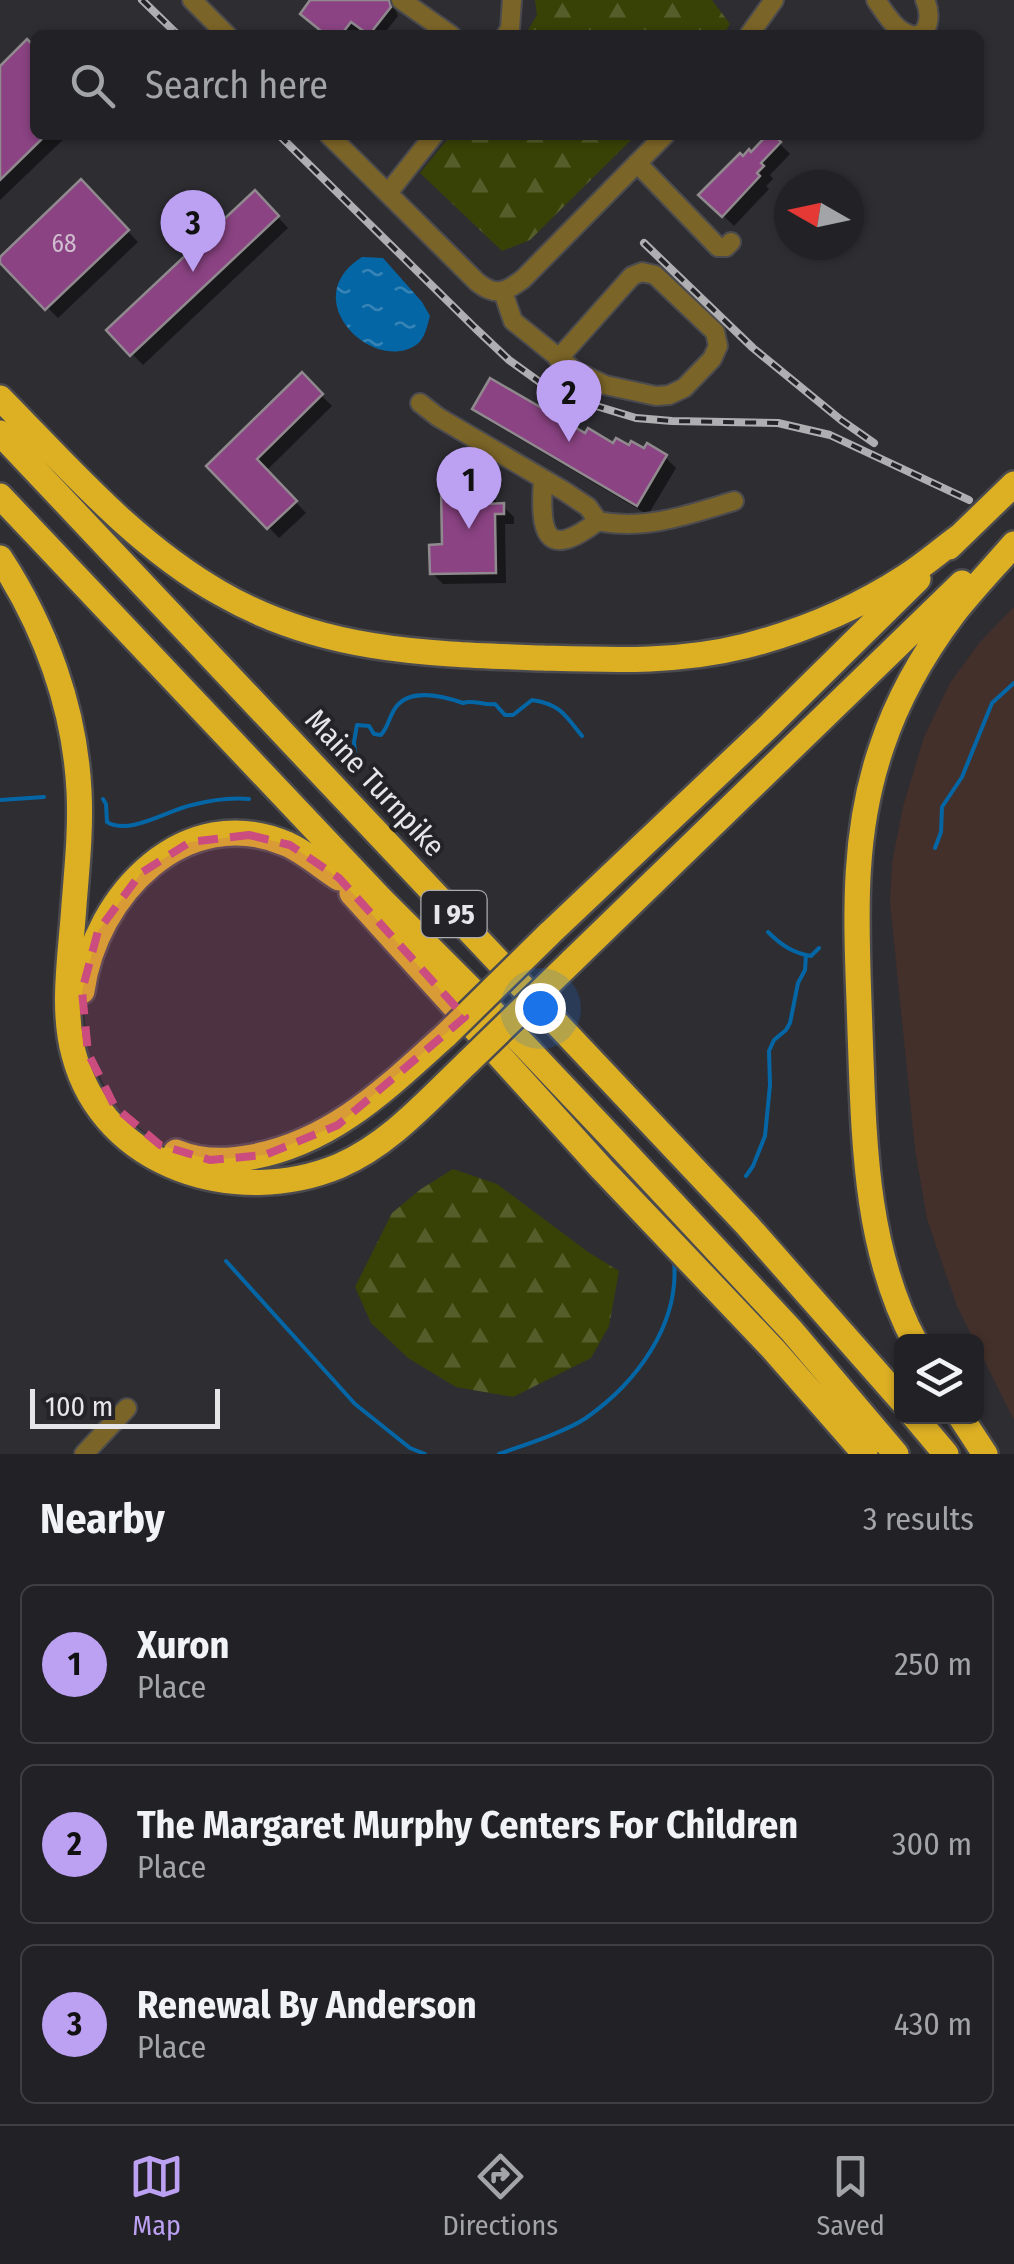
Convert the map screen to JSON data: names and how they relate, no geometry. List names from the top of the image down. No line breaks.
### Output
{"streets":{"highway":["Maine Turnpike","I 95"]},"house_numbers":["68"],"scale_bar":"100 m","north":"left","page":{"search":"Search here","pins":["3","2","1"],"scale":"100 m","heading":["Nearby","3 results"],"list":[{"mark":"1","name":"Xuron","note":"Place","value":"250 m"},{"mark":"2","name":"The Margaret Murphy Centers For Children","note":"Place","value":"300 m"},{"mark":"3","name":"Renewal By Anderson","note":"Place","value":"430 m"}],"nav":["Map","Directions","Saved"]}}
